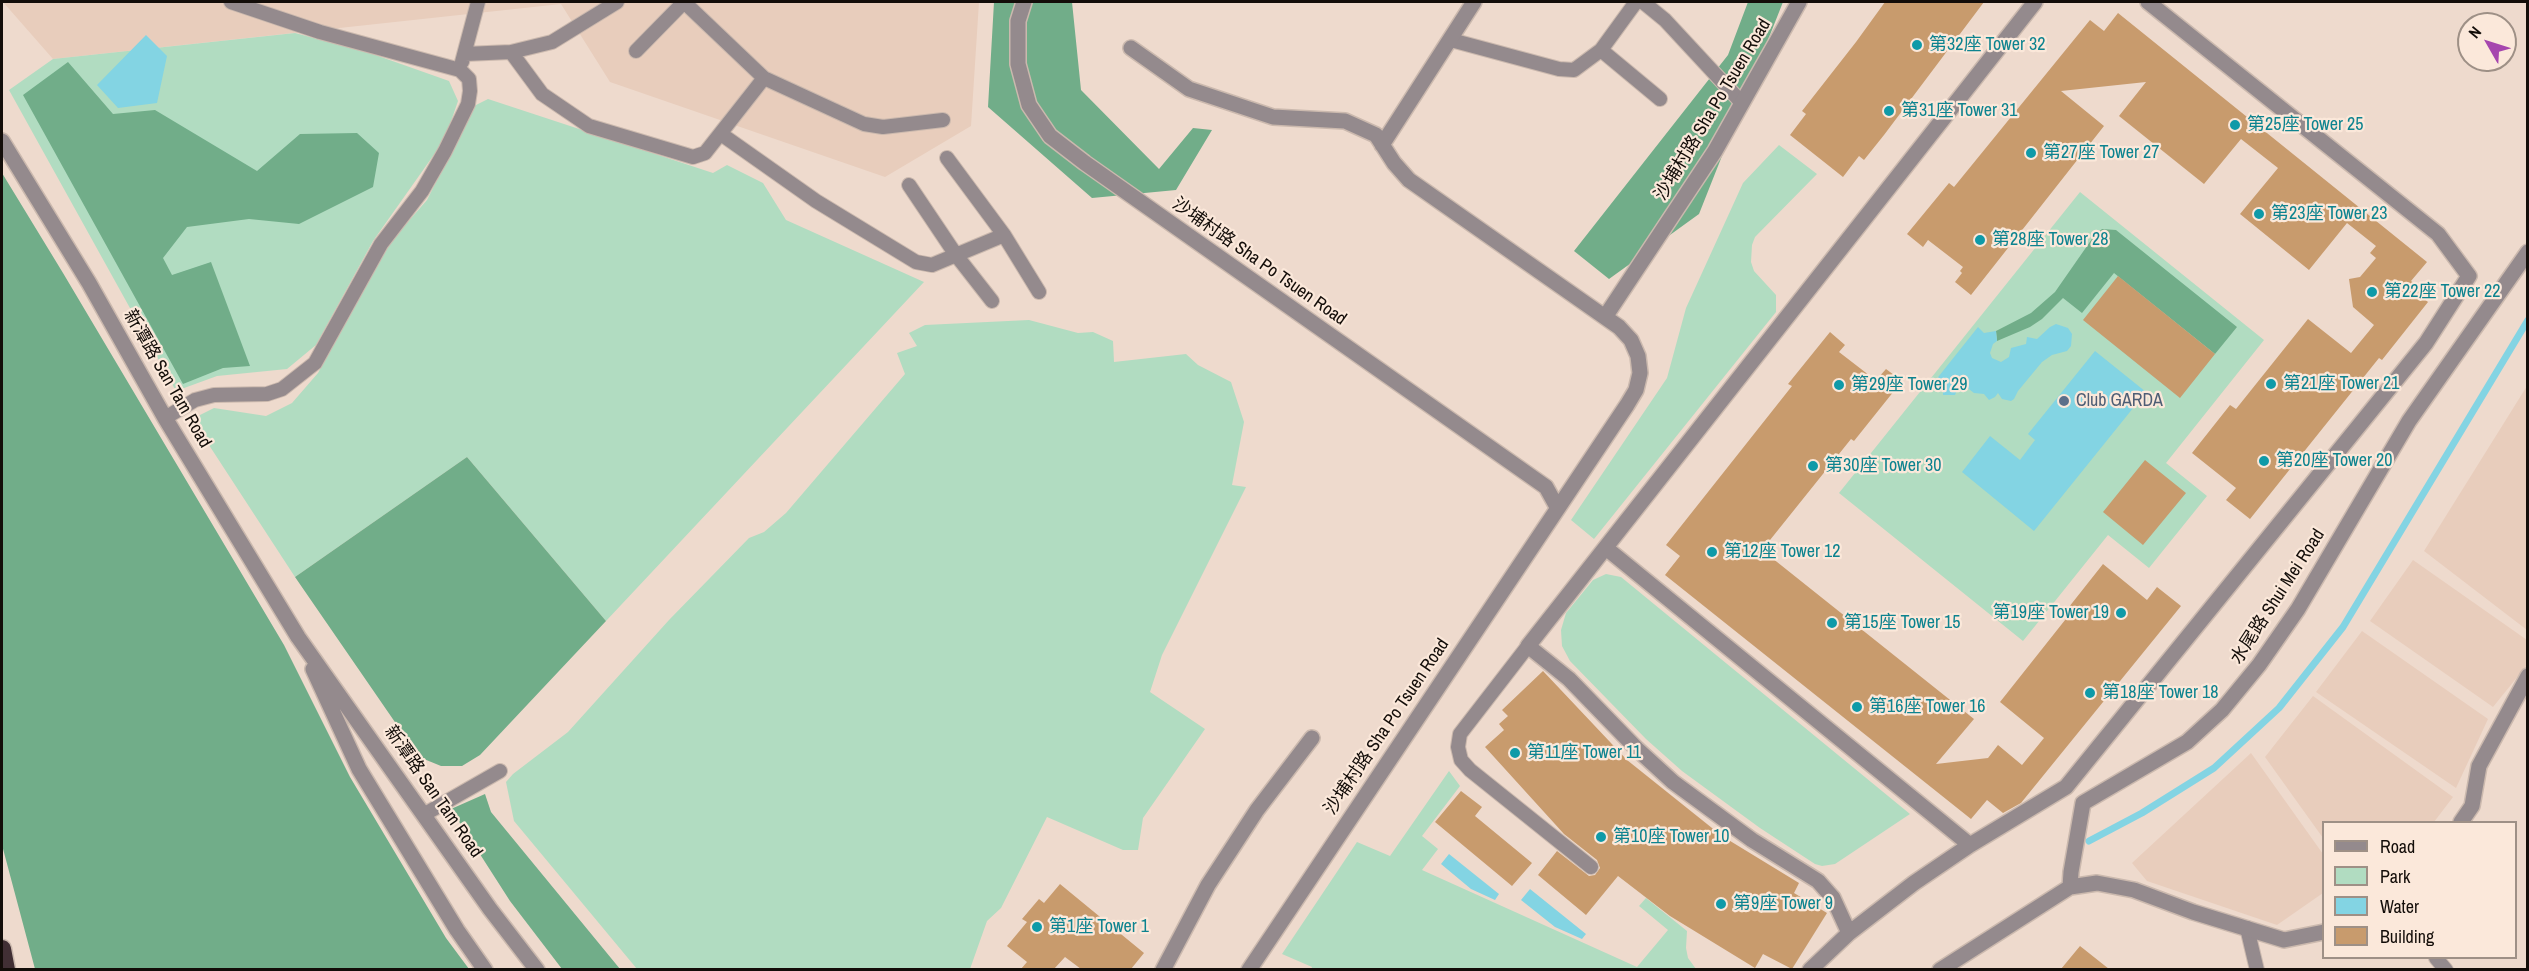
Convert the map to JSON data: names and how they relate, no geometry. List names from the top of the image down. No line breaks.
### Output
{"streets":{"street":["沙埔村路 Sha Po Tsuen Road","新潭路 San Tam Road","水尾路 Shui Mei Road"]},"places":["第32座 Tower 32","第31座 Tower 31","第25座 Tower 25","第27座 Tower 27","第23座 Tower 23","第28座 Tower 28","第22座 Tower 22","第21座 Tower 21","第29座 Tower 29","Club GARDA","第20座 Tower 20","第30座 Tower 30","第12座 Tower 12","第19座 Tower 19","第15座 Tower 15","第18座 Tower 18","第16座 Tower 16","第11座 Tower 11","第10座 Tower 10","第9座 Tower 9","第1座 Tower 1"],"legend":["Road","Park","Water","Building"],"north":"top left"}
